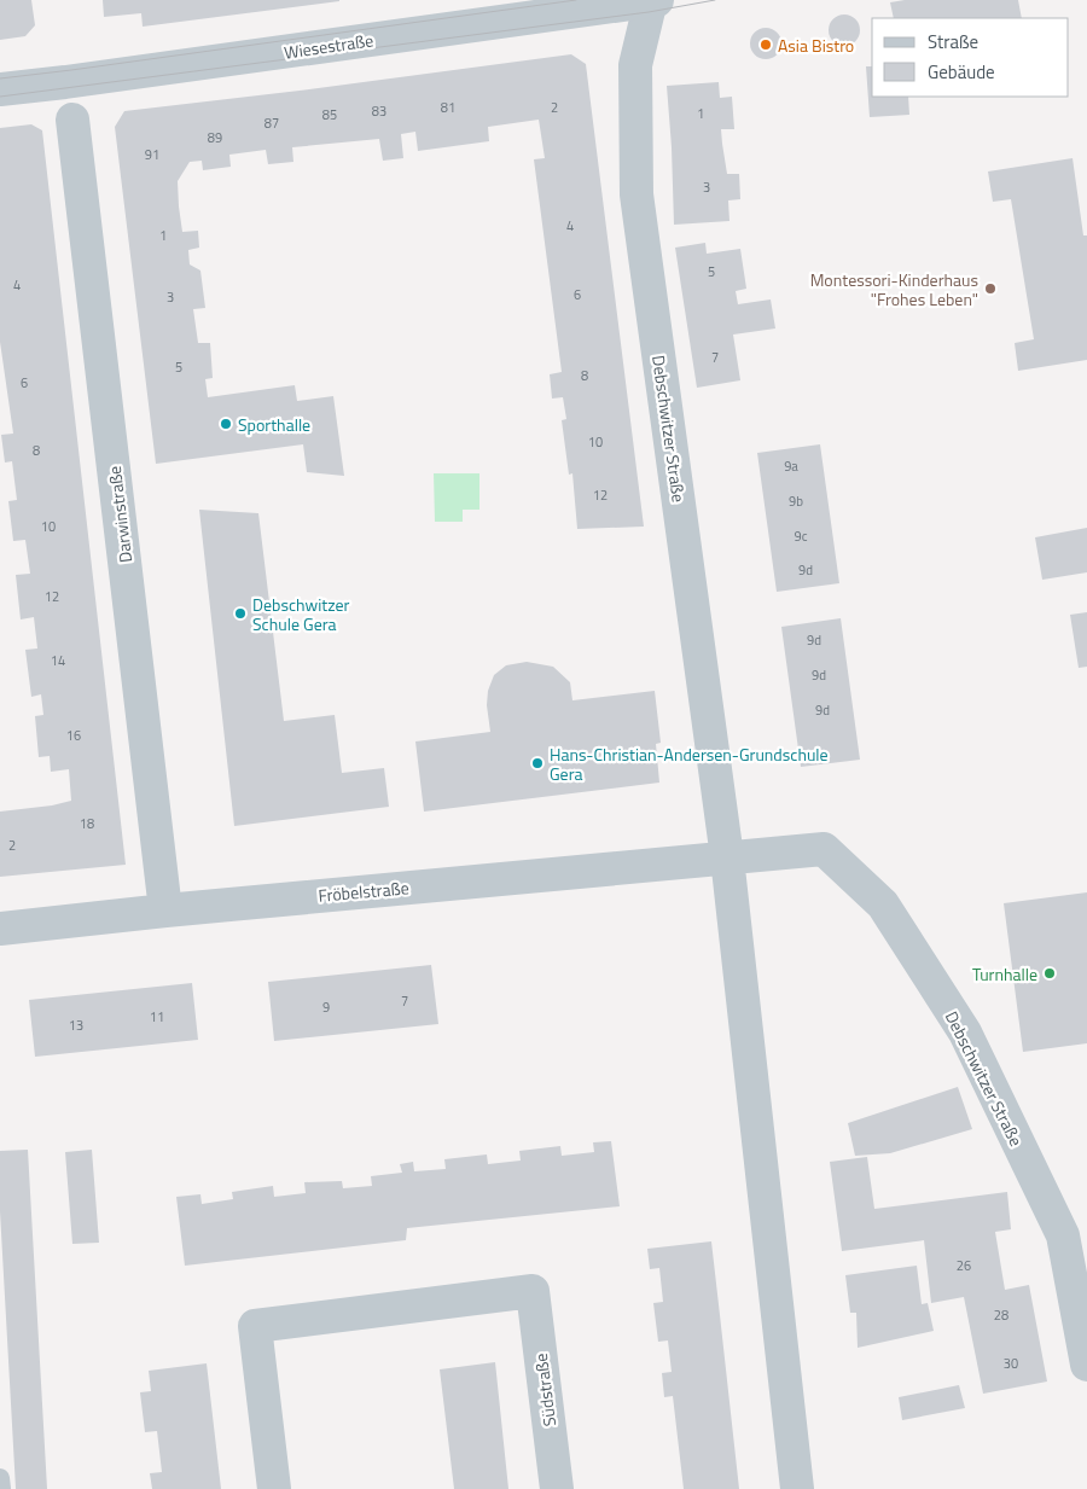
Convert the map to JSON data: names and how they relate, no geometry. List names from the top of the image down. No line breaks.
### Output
{"streets":{"street":["Wiesestraße","Debschwitzer Straße","Darwinstraße","Fröbelstraße","Südstraße"]},"crossings":[["Wiesestraße","Debschwitzer Straße"],["Debschwitzer Straße","Fröbelstraße"],["Darwinstraße","Fröbelstraße"]],"places":["Asia Bistro","Montessori-Kinderhaus \"Frohes Leben\"","Sporthalle","Debschwitzer Schule Gera","Hans-Christian-Andersen-Grundschule Gera","Turnhalle"],"house_numbers":["81","2","83","1","85","87","89","91","3","4","1","5","4","6","3","7","5","8","6","10","8","9a","12","9b","10","9c","9d","12","9d","14","9d","9d","16","18","2","7","9","11","13","26","28","30"],"legend":["Straße","Gebäude"]}
